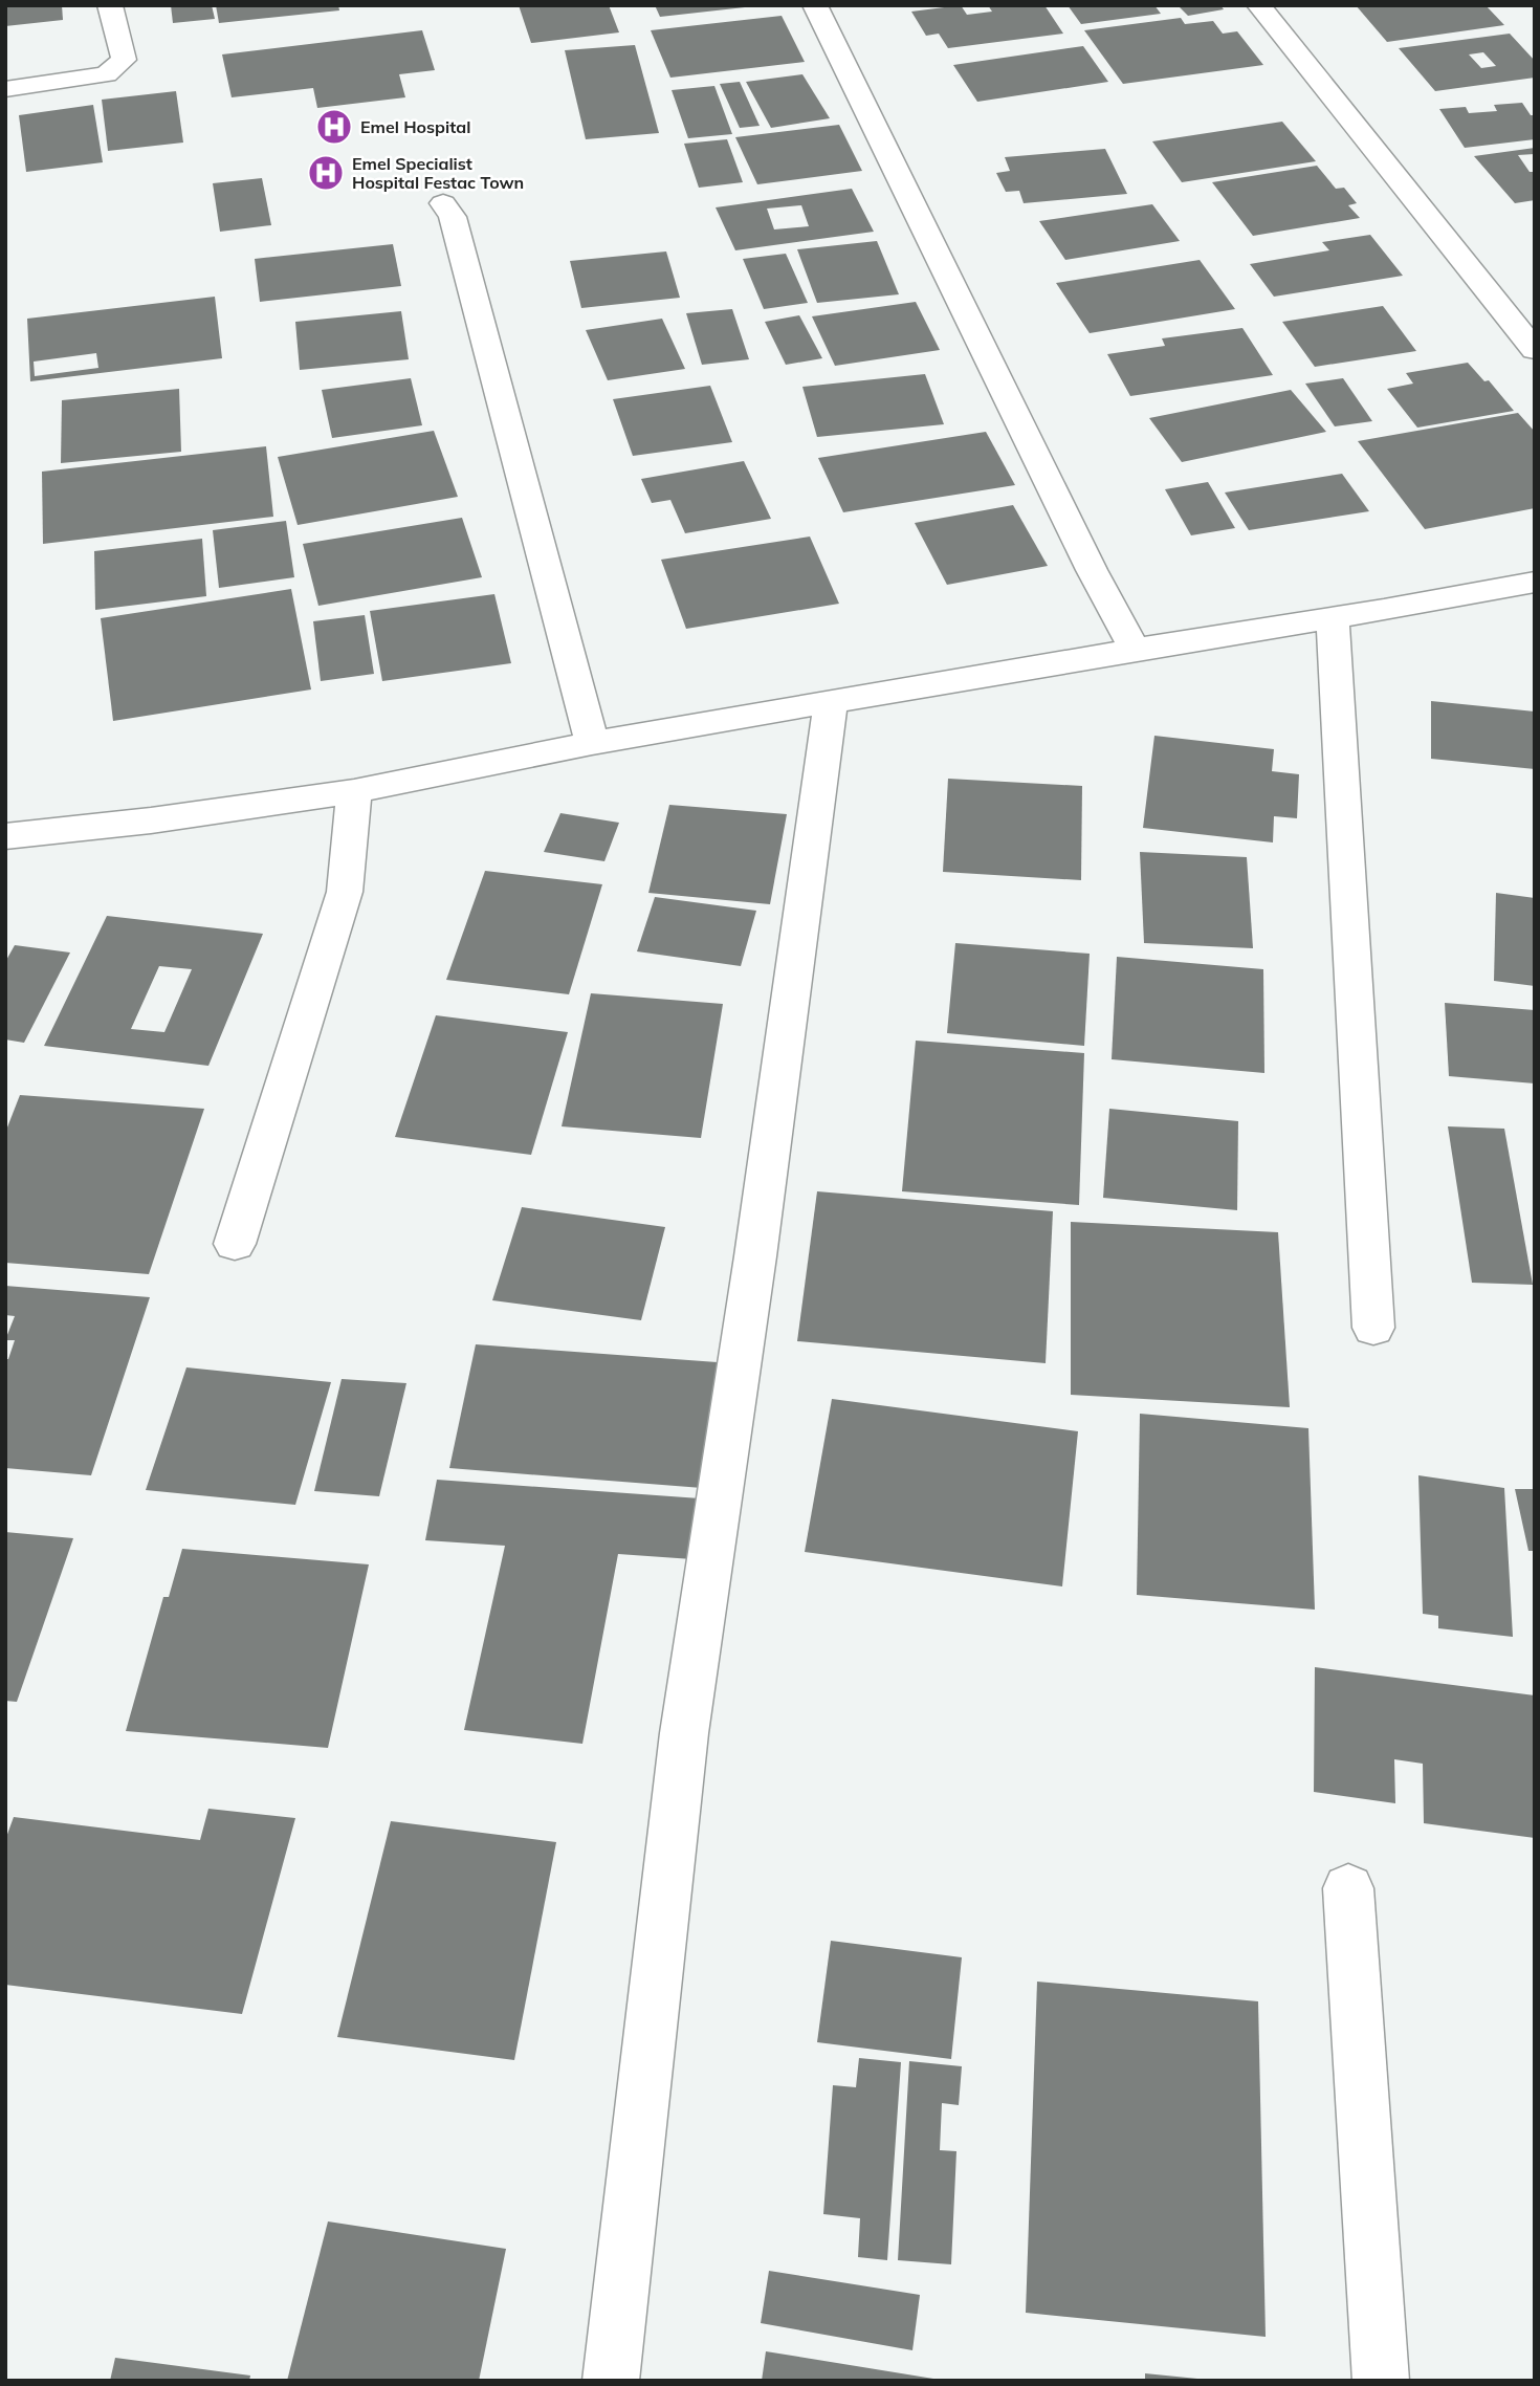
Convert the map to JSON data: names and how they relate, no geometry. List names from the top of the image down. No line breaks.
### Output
{"places":{"hospital":["Emel Hospital","Emel Specialist Hospital Festac Town"]}}
